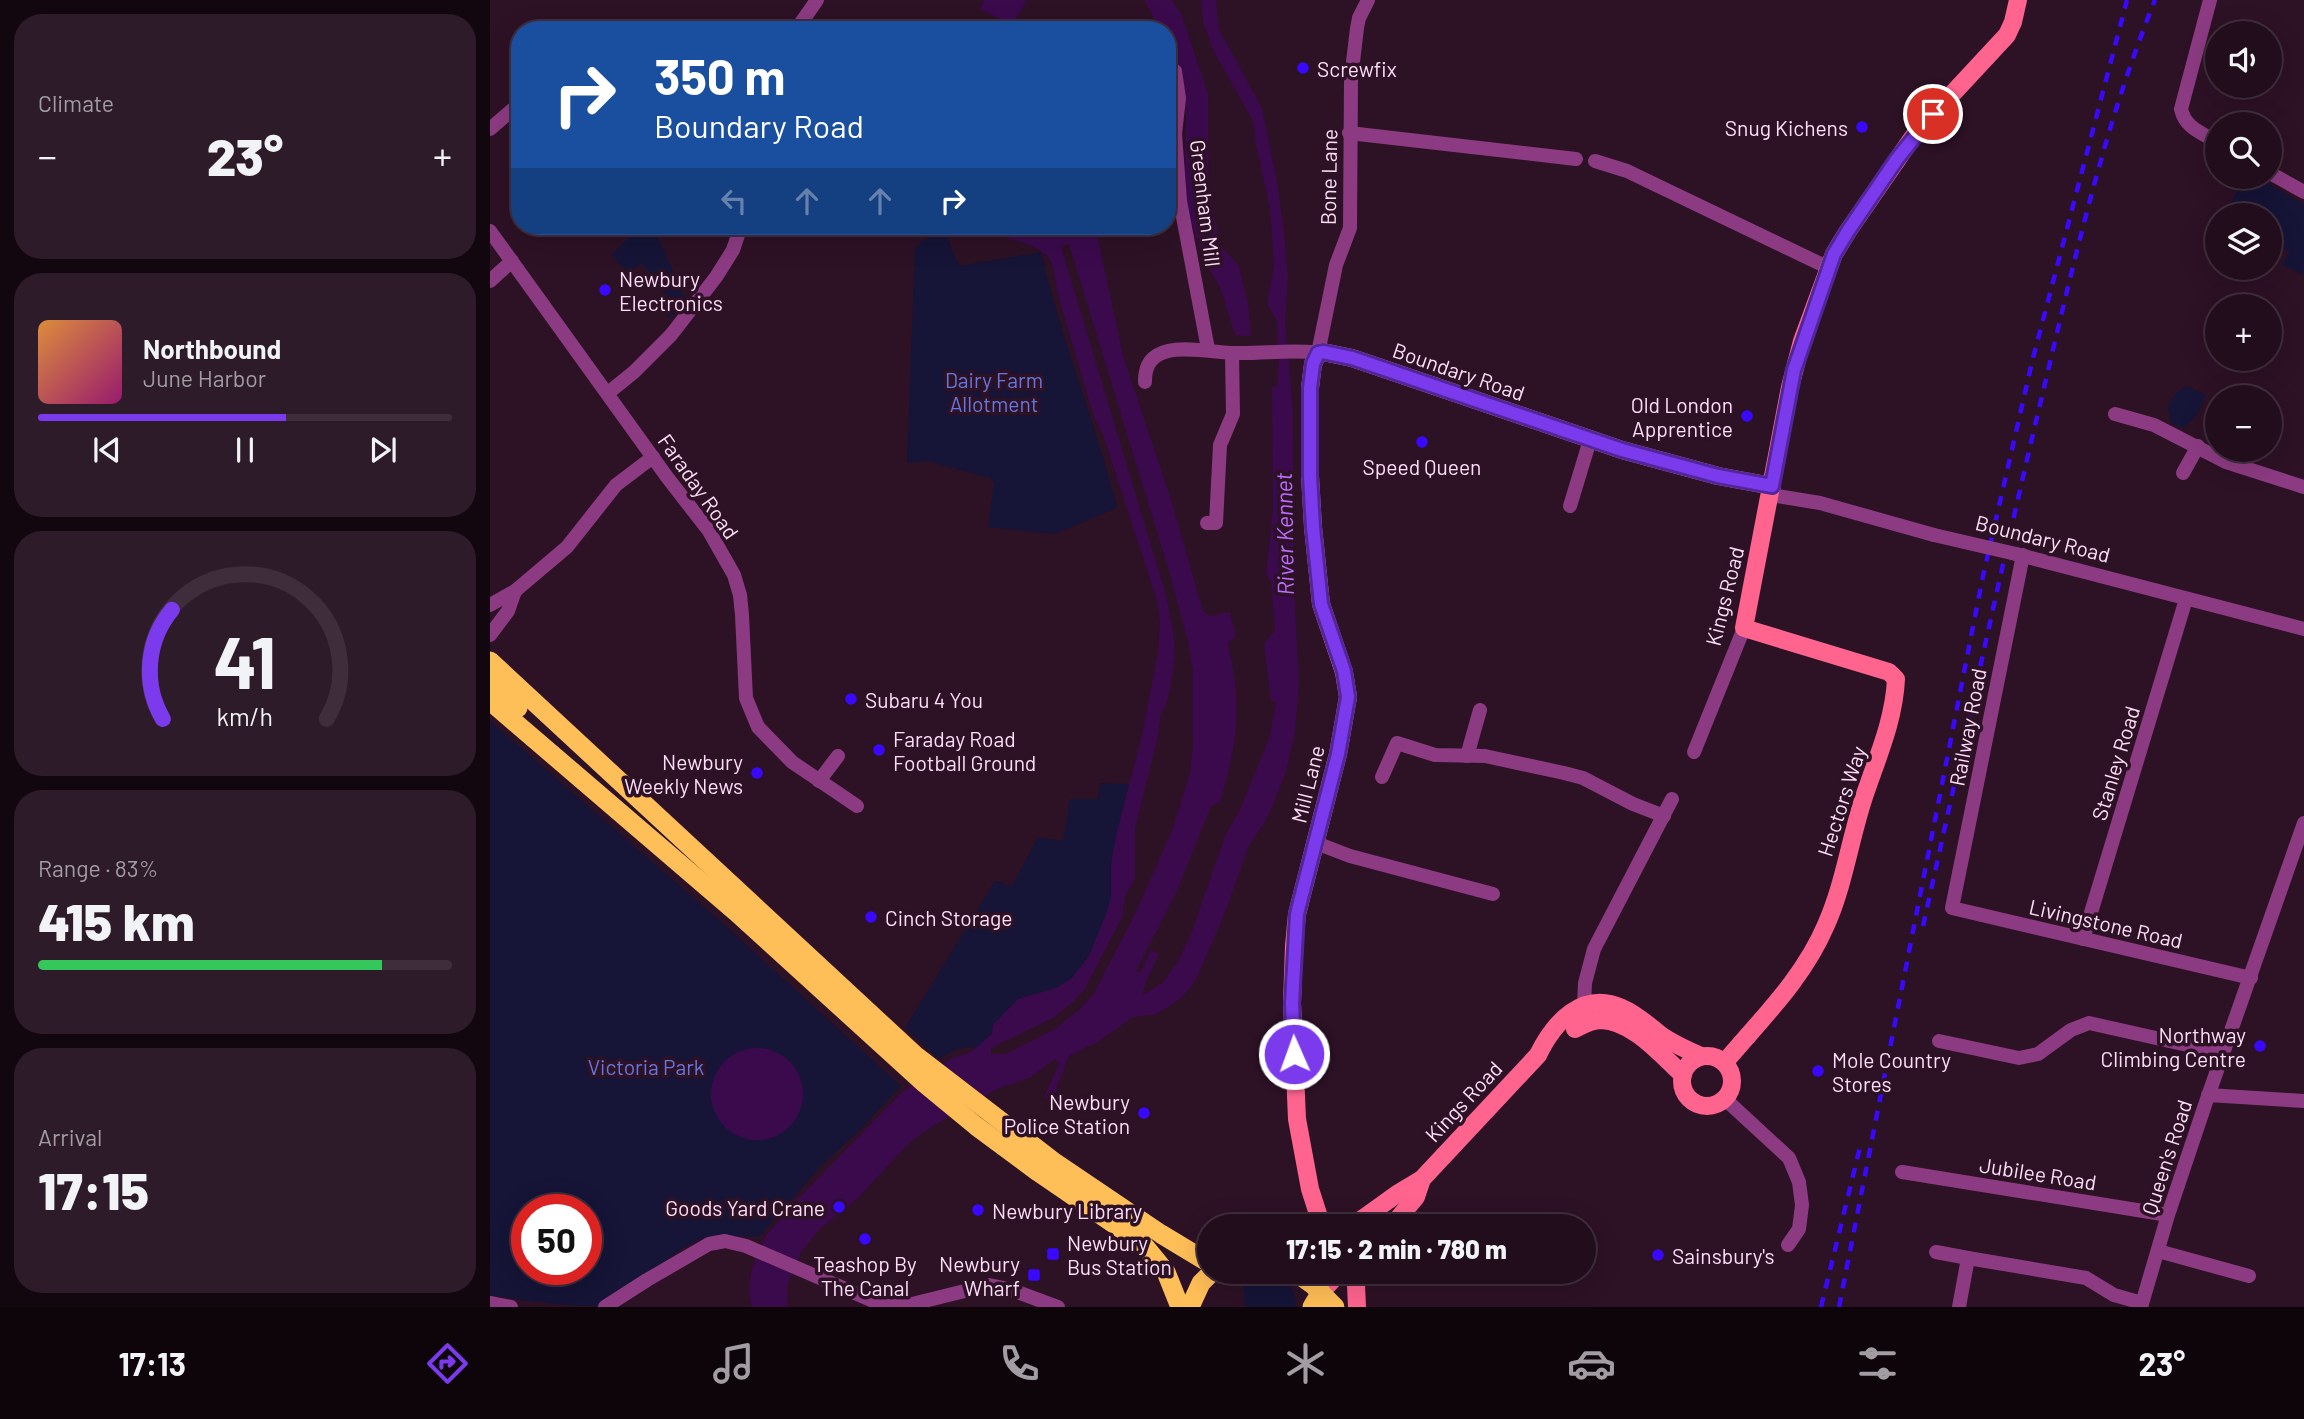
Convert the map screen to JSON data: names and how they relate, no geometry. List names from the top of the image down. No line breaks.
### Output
{"streets":{"main road":["Boundary Road","Kings Road","Mill Lane","Hectors Way"],"street":["Bone Lane","Greenham Mill","Faraday Road","Railway Road","Stanley Road","Livingstone Road","Queen's Road","Jubilee Road"]},"crossings":[["Bone Lane","Boundary Road"],["Bone Lane","Mill Lane"],["Greenham Mill","Boundary Road"],["Boundary Road","Kings Road"],["Boundary Road","Railway Road"],["Boundary Road","Stanley Road"],["Boundary Road","Mill Lane"],["Kings Road","Hectors Way"],["Railway Road","Livingstone Road"],["Stanley Road","Livingstone Road"],["Livingstone Road","Queen's Road"],["Queen's Road","Jubilee Road"]],"water":["River Kennet"],"parks":["Dairy Farm Allotment","Victoria Park"],"places":{"other":["Screwfix","Snug Kichens","Newbury Electronics","Old London Apprentice","Speed Queen","Subaru 4 You","Faraday Road Football Ground","Newbury Weekly News","Cinch Storage","Northway Climbing Centre","Mole Country Stores","Newbury Police Station","Goods Yard Crane","Newbury Library","Teashop By The Canal","Sainsbury's"],"transit":["Newbury Bus Station","Newbury Wharf"]},"page":{"tile":["Climate",["Range · 83%","415 km"],["Arrival","17:15"]],"map_buttons":["+","−"],"turn":["350 m","Boundary Road"],"heat":["−","23°","+"],"song":["Northbound","June Harbor"],"limit":"50","trip":"17:15 · 2 min · 780 m","tabs":["17:13","23°"],"gauge":["41","km/h"]}}
